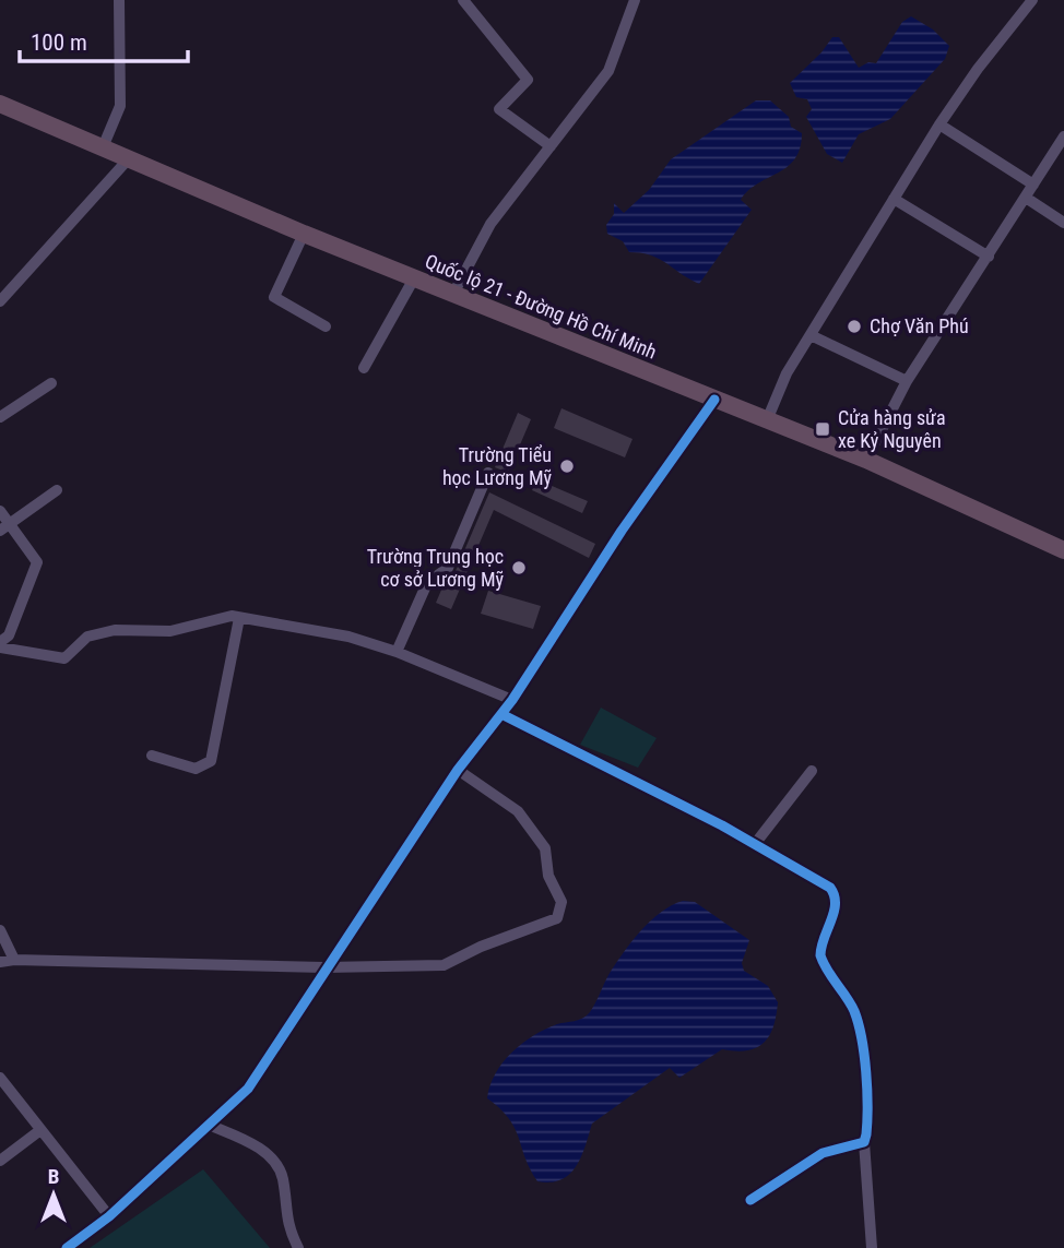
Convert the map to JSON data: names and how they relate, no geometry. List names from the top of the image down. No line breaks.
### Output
{"streets":{"highway":["Quốc lộ 21 - Đường Hồ Chí Minh"]},"places":{"other":["Chợ Văn Phú","Trường Tiểu học Lương Mỹ","Trường Trung học cơ sở Lương Mỹ"],"transit":["Cửa hàng sửa xe Kỷ Nguyên"]},"scale_bar":"100 m","north":"top"}
